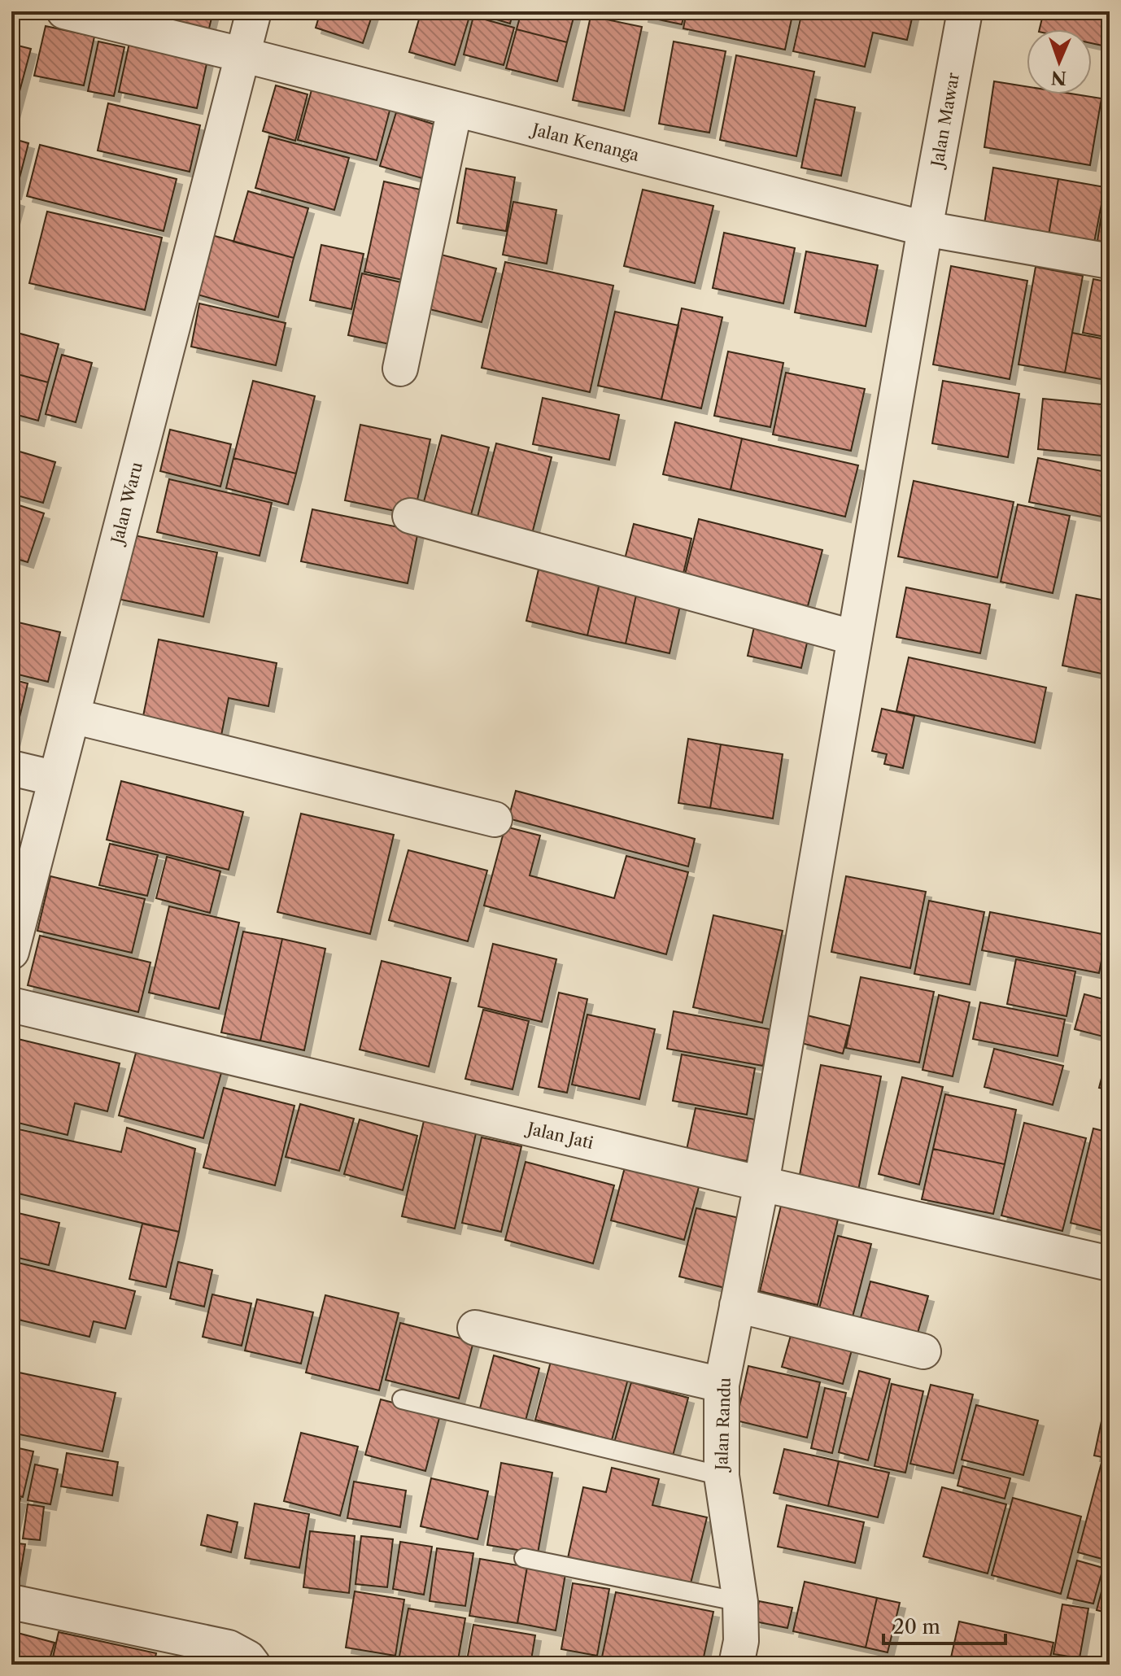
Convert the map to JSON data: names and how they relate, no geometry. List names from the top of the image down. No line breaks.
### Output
{"streets":{"street":["Jalan Mawar","Jalan Kenanga","Jalan Waru","Jalan Jati","Jalan Randu"]},"crossings":[["Jalan Mawar","Jalan Kenanga"],["Jalan Mawar","Jalan Randu"],["Jalan Kenanga","Jalan Waru"],["Jalan Jati","Jalan Randu"]],"scale_bar":"20 m","north":"bottom"}
